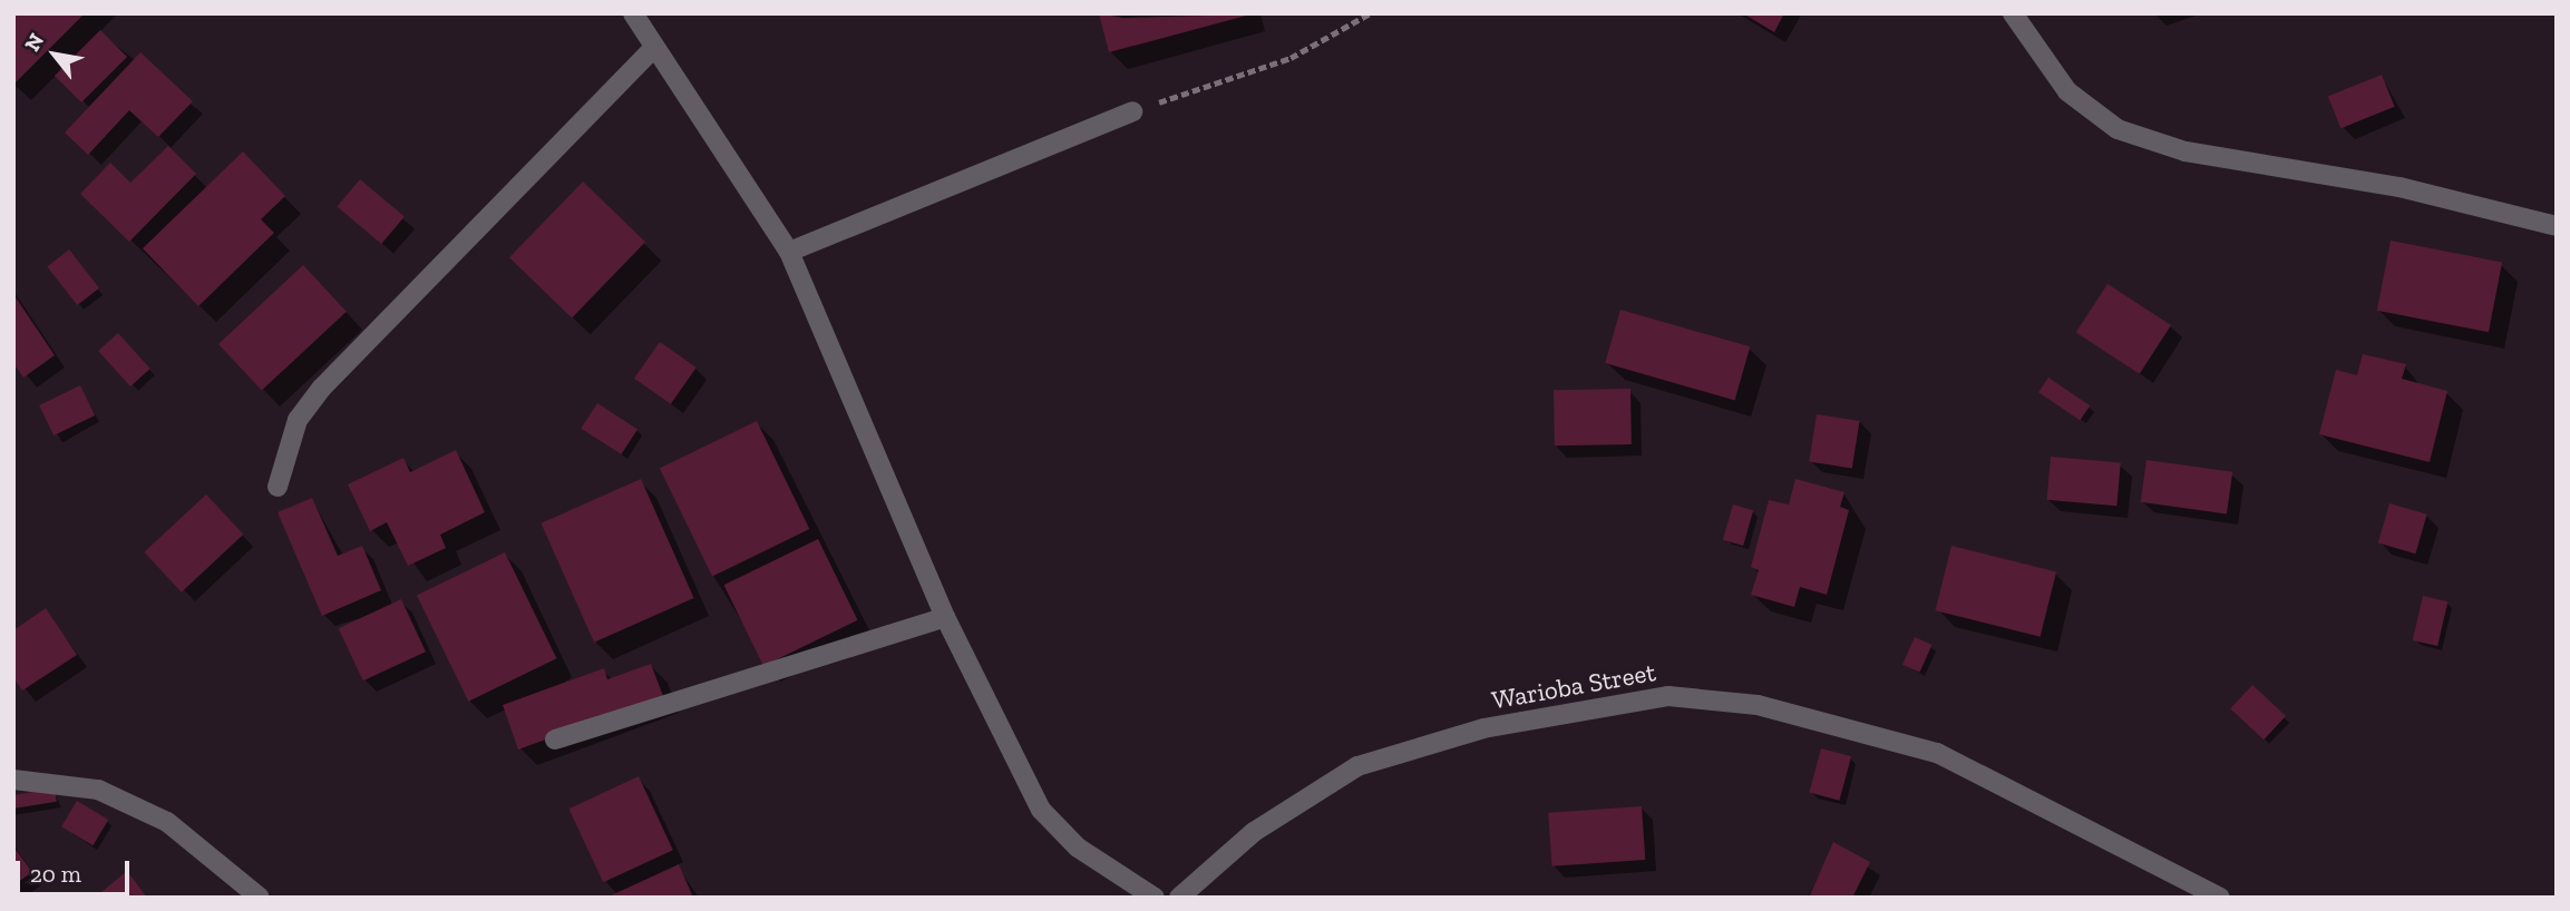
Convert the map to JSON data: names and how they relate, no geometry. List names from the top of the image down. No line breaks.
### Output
{"streets":{"street":["Warioba Street"]},"scale_bar":"20 m","north":"top left"}
